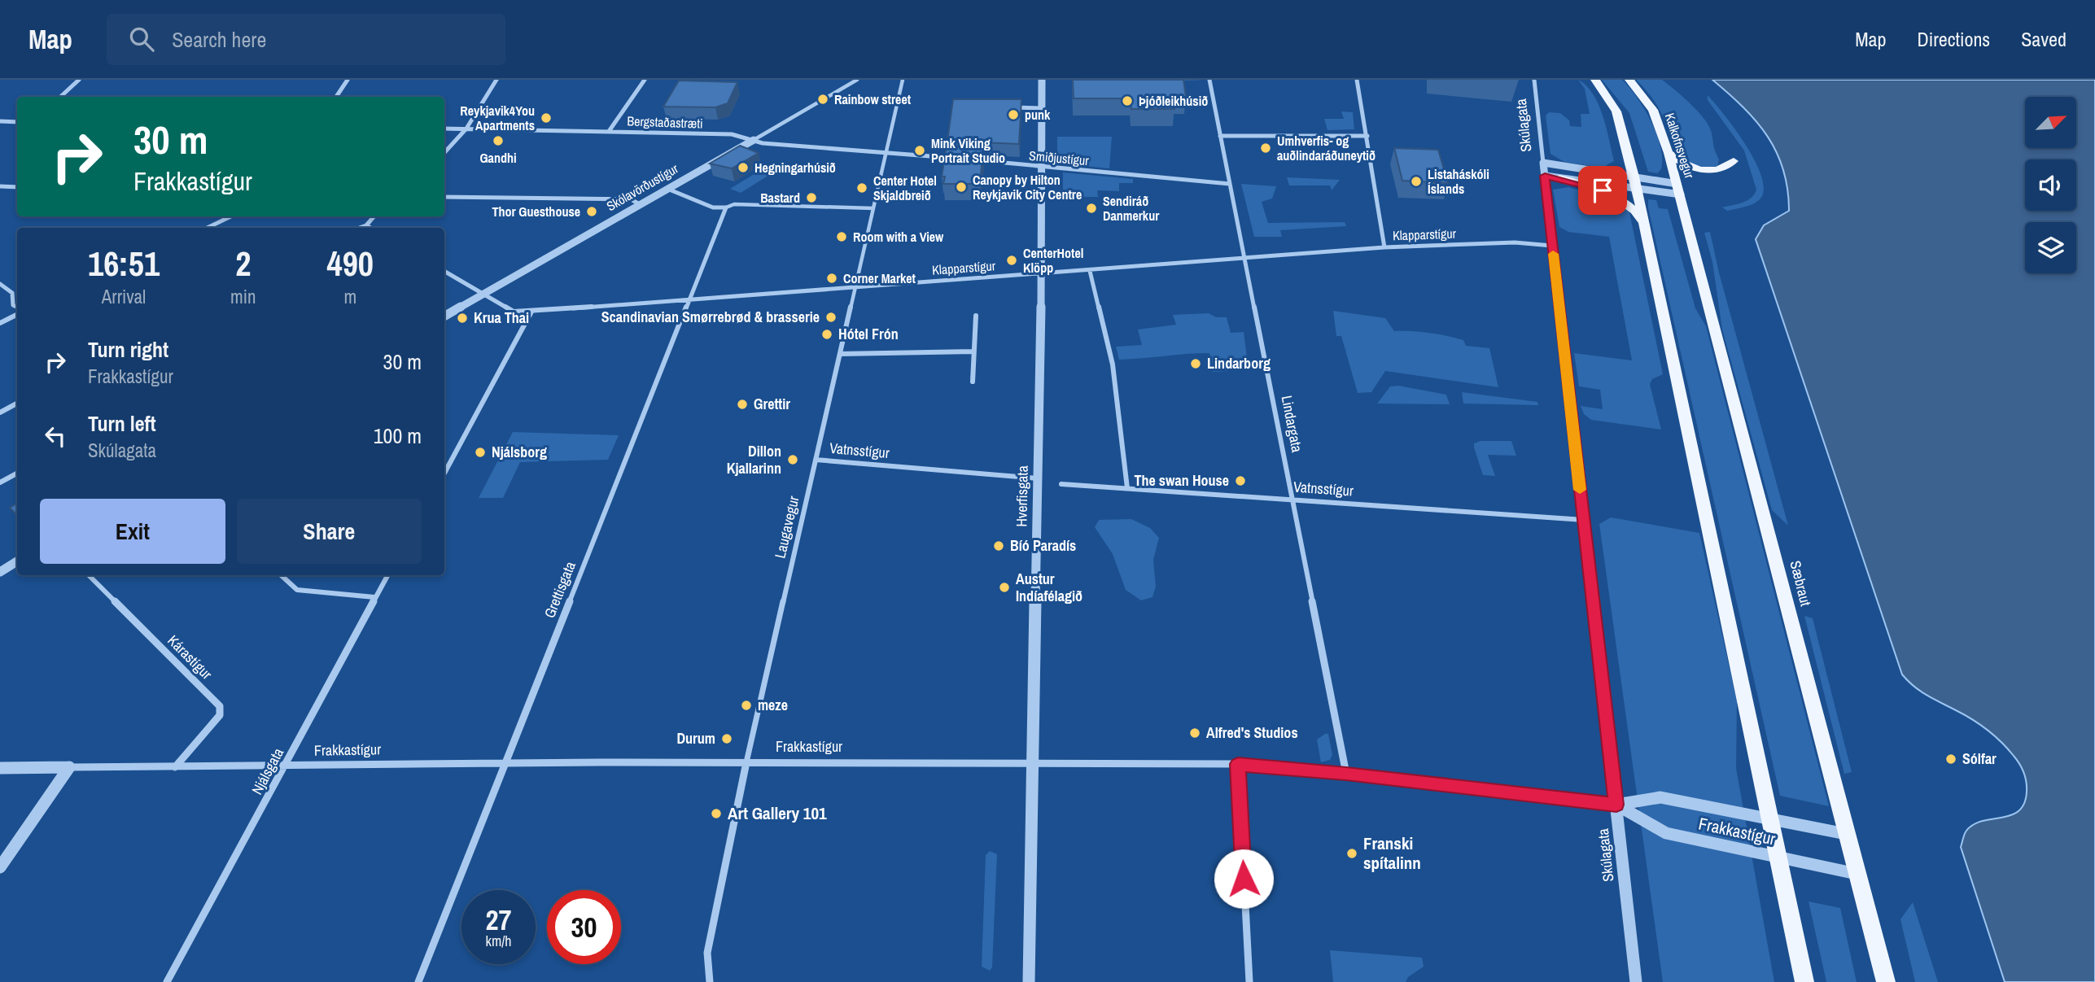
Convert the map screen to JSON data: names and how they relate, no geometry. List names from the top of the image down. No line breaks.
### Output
{"streets":{"main road":["Kalkofnsvegur","Sæbraut"],"street":["Bergstaðastræti","Skúlagata","Smiðjustígur","Skólavörðustígur","Klapparstígur","Lindargata","Vatnsstígur","Hverfisgata","Laugavegur","Grettisgata","Kárastígur","Frakkastígur","Njálsgata"]},"crossings":[["Bergstaðastræti","Skólavörðustígur"],["Bergstaðastræti","Laugavegur"],["Skúlagata","Klapparstígur"],["Skúlagata","Vatnsstígur"],["Skúlagata","Frakkastígur"],["Kalkofnsvegur","Sæbraut"],["Smiðjustígur","Lindargata"],["Smiðjustígur","Hverfisgata"],["Skólavörðustígur","Klapparstígur"],["Klapparstígur","Lindargata"],["Klapparstígur","Hverfisgata"],["Klapparstígur","Laugavegur"],["Klapparstígur","Grettisgata"],["Lindargata","Vatnsstígur"],["Lindargata","Frakkastígur"],["Vatnsstígur","Hverfisgata"],["Vatnsstígur","Laugavegur"],["Hverfisgata","Frakkastígur"],["Laugavegur","Frakkastígur"],["Sæbraut","Frakkastígur"],["Grettisgata","Frakkastígur"],["Kárastígur","Frakkastígur"],["Frakkastígur","Njálsgata"]],"places":["Rainbow street","Þjóðleikhúsið","punk","Reykjavik4You Apartments","Gandhi","Umhverfis- og auðlindaráðuneytið","Mink Viking Portrait Studio","Hegningarhúsið","Listaháskóli Íslands","Canopy by Hilton Reykjavik City Centre","Center Hotel Skjaldbreið","Bastard","Sendiráð Danmerkur","Thor Guesthouse","Room with a View","CenterHotel Klöpp","Corner Market","Scandinavian Smørrebrød & brasserie","Krua Thai","Hótel Frón","Lindarborg","Grettir","Njálsborg","Dillon Kjallarinn","The swan House","Bíó Paradís","Austur Indíafélagið","meze","Alfred's Studios","Durum","Sólfar","Art Gallery 101","Franski spítalinn"],"north":"top right","page":{"header":"Map","search":"Search here","nav":["Map","Directions","Saved"],"turn":["30 m","Frakkastígur"],"eta":["16:51","Arrival","2","min","490","m"],"list":[{"name":"Turn right","note":"Frakkastígur","value":"30 m"},{"name":"Turn left","note":"Skúlagata","value":"100 m"}],"buttons":["Exit","Share"],"speed":"27 km/h","limit":"30"}}
